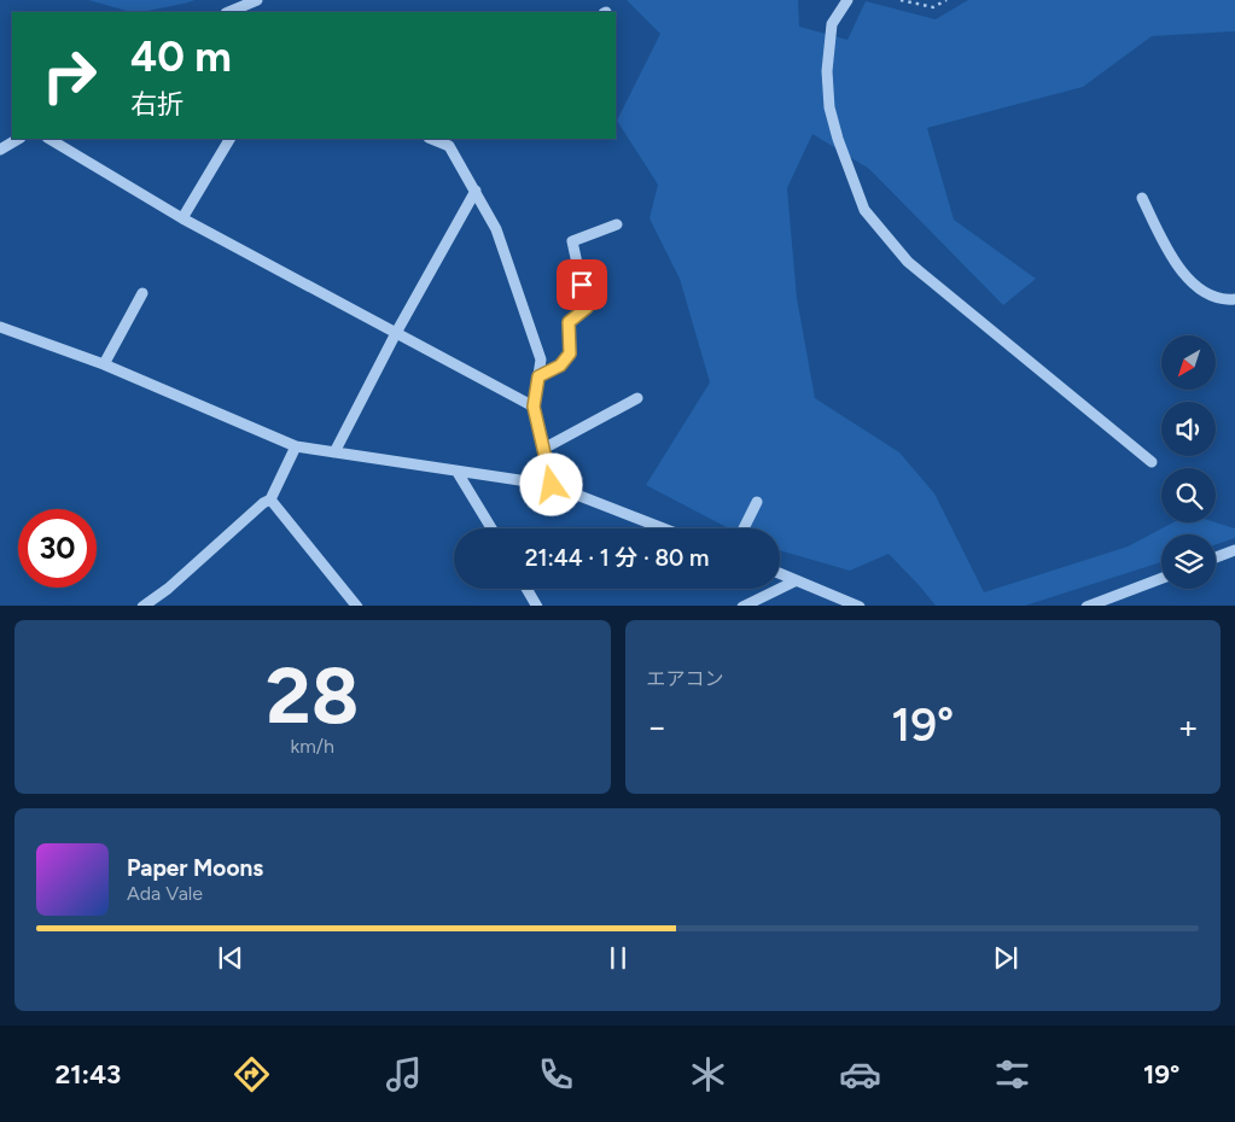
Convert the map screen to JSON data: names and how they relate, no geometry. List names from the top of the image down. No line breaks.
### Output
{"north":"bottom left","page":{"turn":["40 m","右折"],"limit":"30","trip":"21:44 · 1 分 · 80 m","tile":[["28","km/h"],"エアコン"],"heat":["−","19°","+"],"song":["Paper Moons","Ada Vale"],"tabs":["21:43","19°"]}}
